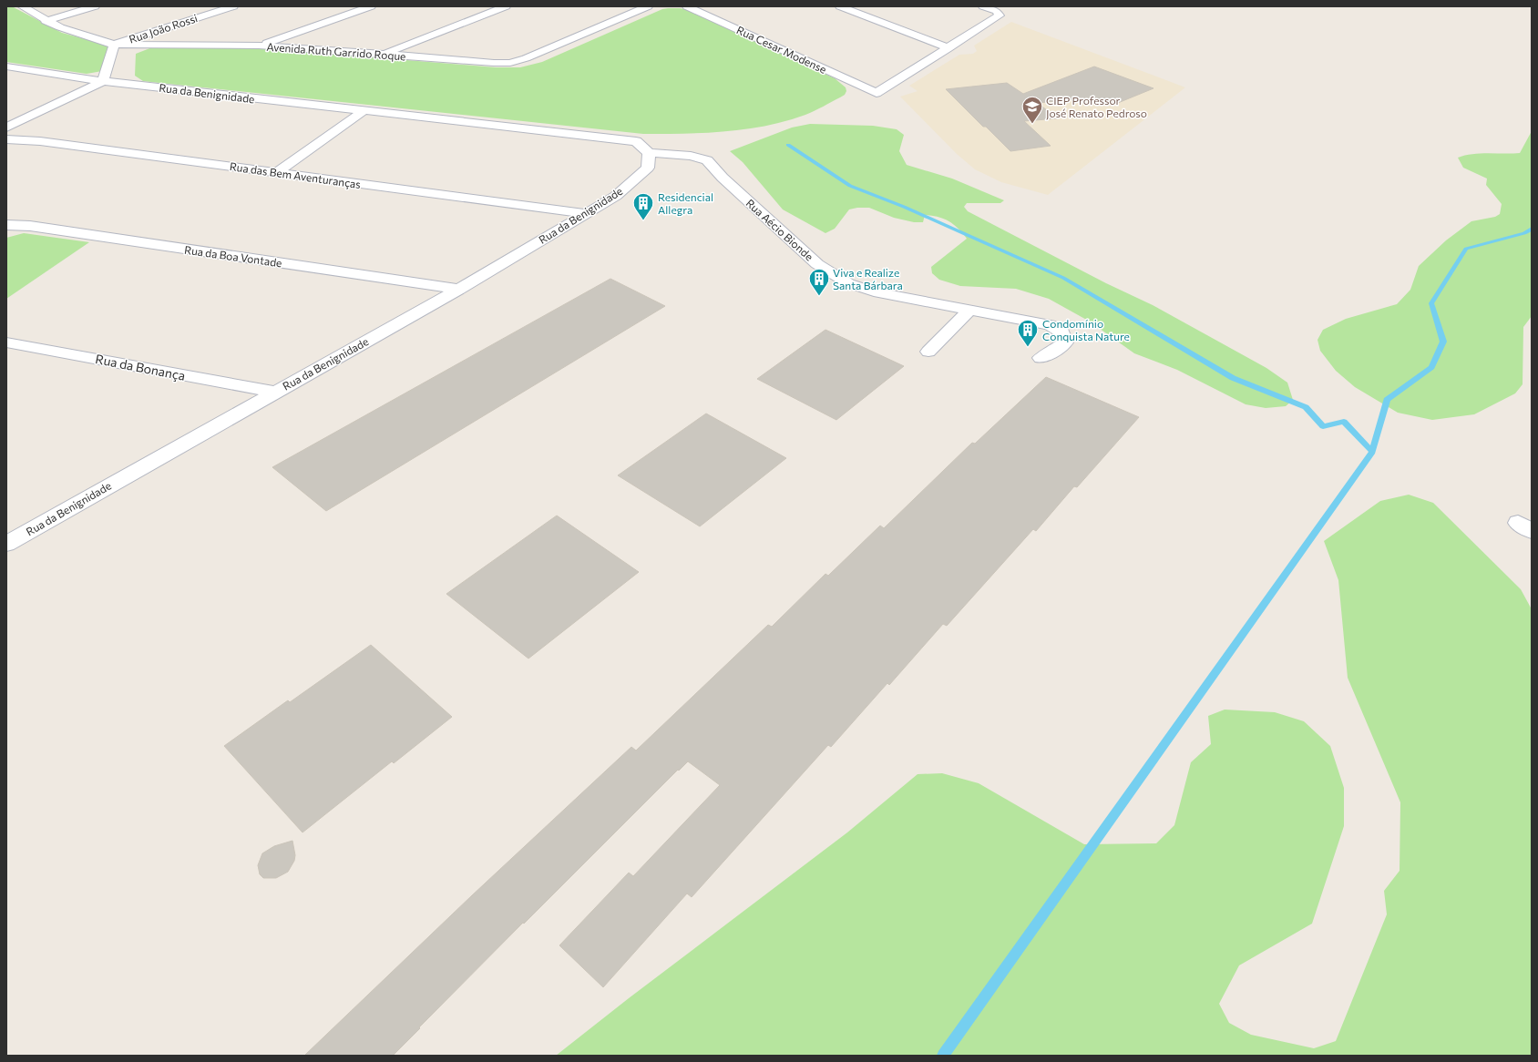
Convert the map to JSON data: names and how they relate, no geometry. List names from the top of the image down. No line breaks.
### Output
{"streets":{"street":["Rua João Rossi","Rua Cesar Modense","Avenida Ruth Garrido Roque","Rua da Benignidade","Rua das Bem Aventuranças","Rua Aécio Bionde","Rua da Boa Vontade","Rua da Bonança"]},"crossings":[["Rua João Rossi","Avenida Ruth Garrido Roque"],["Rua da Benignidade","Rua das Bem Aventuranças"],["Rua da Benignidade","Rua Aécio Bionde"],["Rua da Benignidade","Rua da Boa Vontade"],["Rua da Benignidade","Rua da Bonança"]],"places":{"school or university":["CIEP Professor José Renato Pedroso"],"building":["Residencial Allegra","Viva e Realize Santa Bárbara","Condomínio Conquista Nature"]}}
